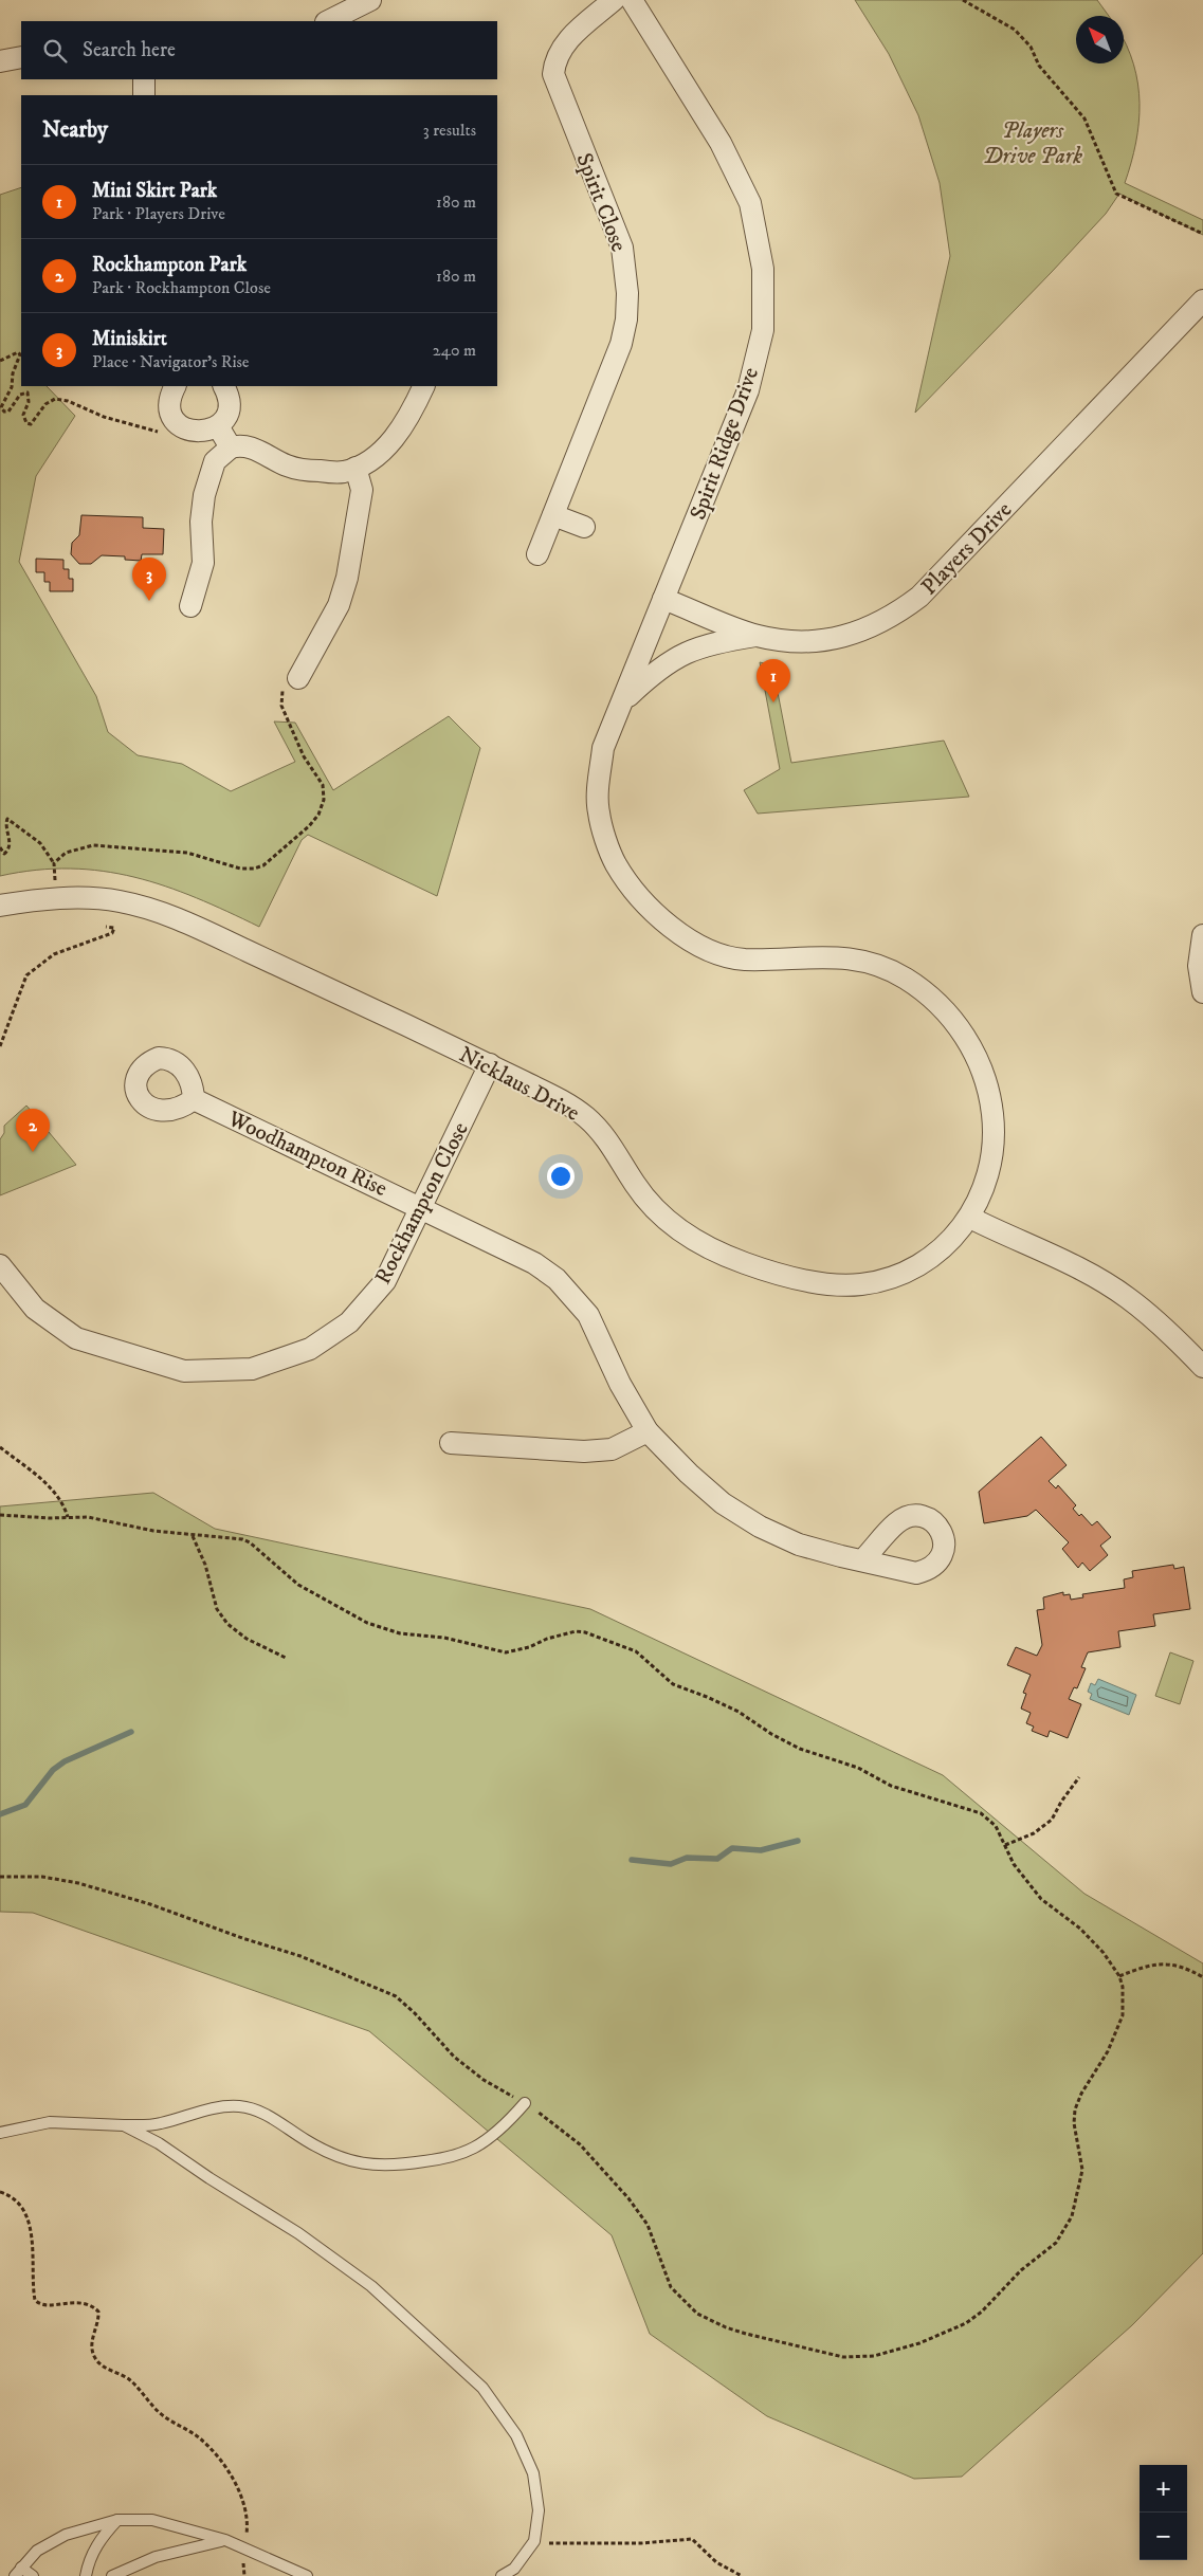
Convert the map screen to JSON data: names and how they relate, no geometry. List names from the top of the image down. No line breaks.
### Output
{"streets":{"street":["Spirit Close","Spirit Ridge Drive","Players Drive","Nicklaus Drive","Woodhampton Rise","Rockhampton Close"]},"crossings":[["Spirit Ridge Drive","Players Drive"],["Spirit Ridge Drive","Nicklaus Drive"],["Players Drive","Nicklaus Drive"],["Nicklaus Drive","Rockhampton Close"],["Woodhampton Rise","Rockhampton Close"]],"parks":["Players Drive Park"],"north":"top left","page":{"search":"Search here","heading":["Nearby","3 results"],"list":[{"mark":"1","name":"Mini Skirt Park","note":"Park · Players Drive","value":"180 m"},{"mark":"2","name":"Rockhampton Park","note":"Park · Rockhampton Close","value":"180 m"},{"mark":"3","name":"Miniskirt","note":"Place · Navigator's Rise","value":"240 m"}],"pins":["3","1","2"],"map_buttons":["+","−"]}}
